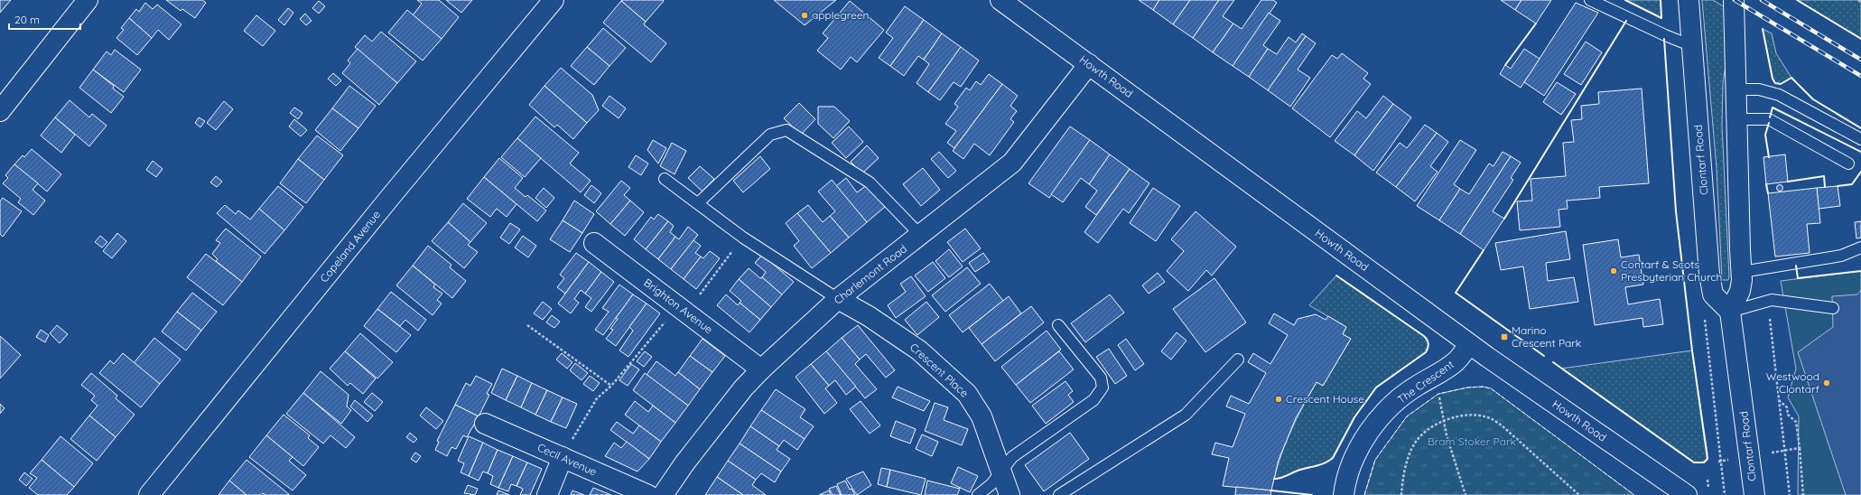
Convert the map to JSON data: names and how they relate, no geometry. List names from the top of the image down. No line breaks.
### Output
{"streets":{"street":["Howth Road","Clontarf Road","Copeland Avenue","Charlemont Road","Brighton Avenue","Crescent Place","The Crescent","Cecil Avenue"]},"crossings":[["Howth Road","Charlemont Road"],["Howth Road","The Crescent"],["Charlemont Road","Brighton Avenue"],["Charlemont Road","Crescent Place"]],"parks":["Bram Stoker Park"],"places":{"other":["applegreen","Contarf & Scots Presbyterian Church","Westwood Clontarf","Crescent House"],"transit":["Marino Crescent Park"]},"scale_bar":"20 m"}
